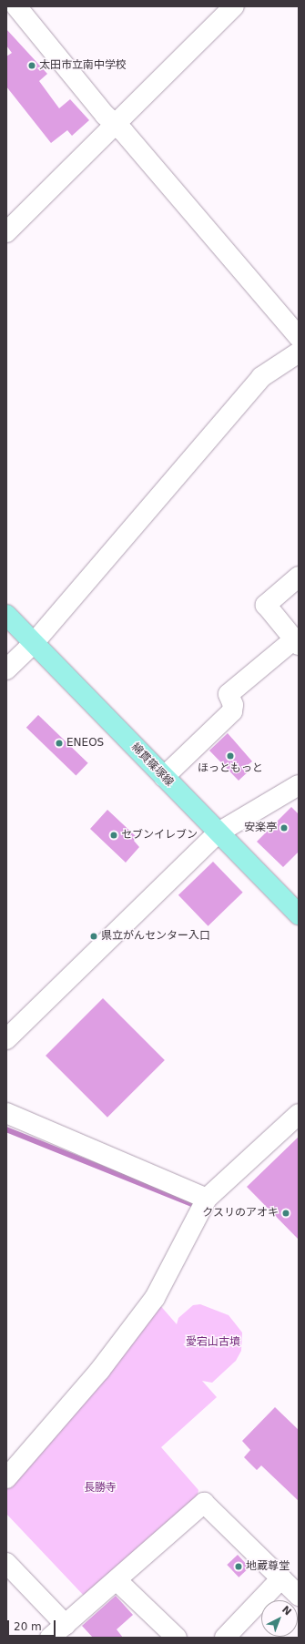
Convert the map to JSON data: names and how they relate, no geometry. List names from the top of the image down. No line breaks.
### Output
{"streets":{"main road":["綿貫篠塚線"]},"parks":["愛宕山古墳","長勝寺"],"places":["太田市立南中学校","ENEOS","ほっともっと","安楽亭","セブンイレブン","県立がんセンター入口","クスリのアオキ","地蔵尊堂"],"scale_bar":"20 m","north":"top right"}
